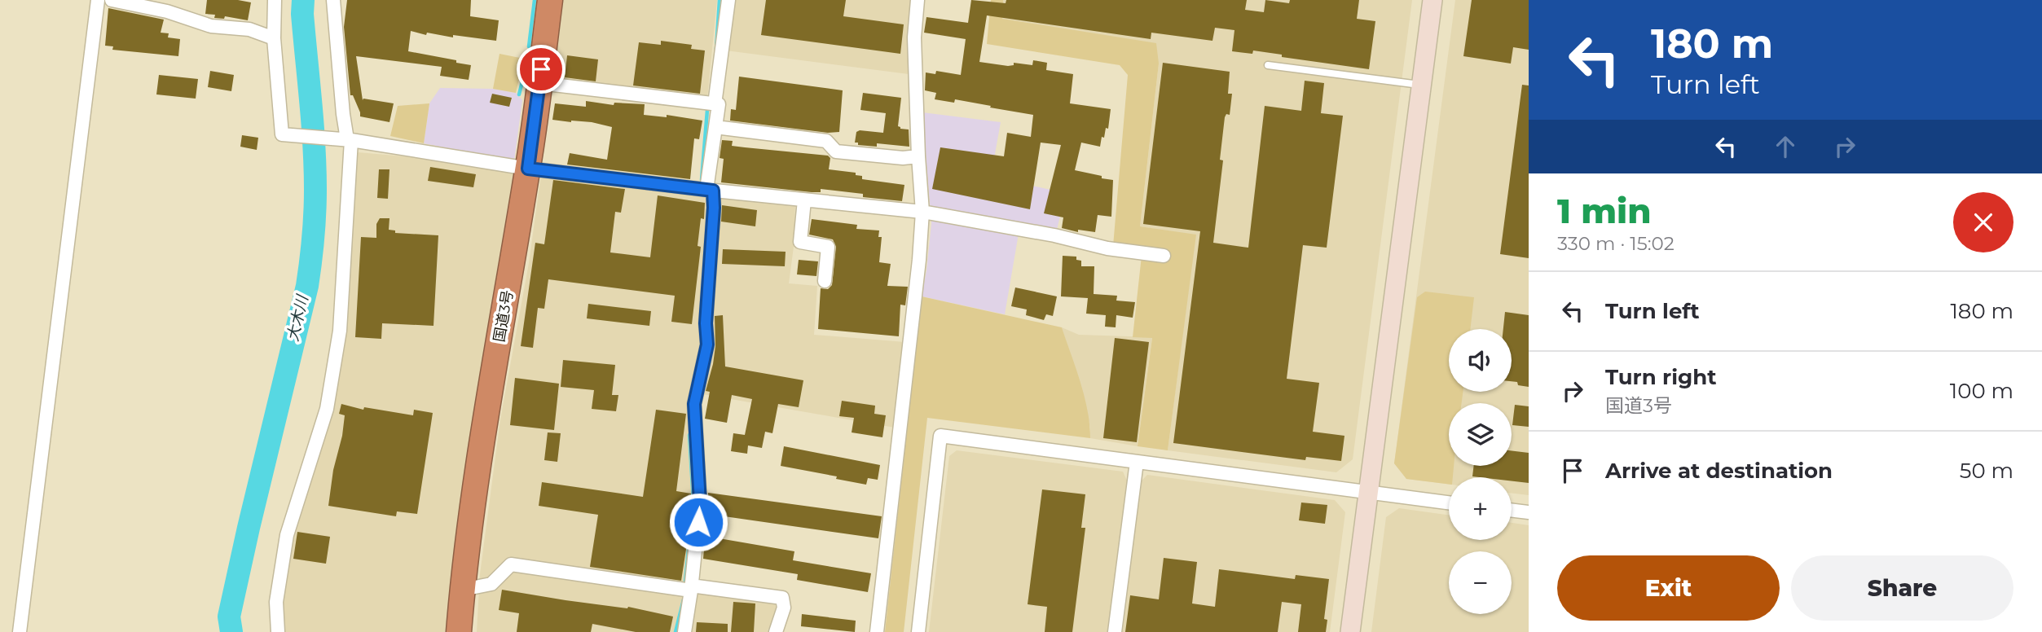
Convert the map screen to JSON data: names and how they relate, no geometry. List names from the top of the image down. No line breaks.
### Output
{"streets":{"highway":["国道3号"]},"water":["大木川"],"page":{"turn":["180 m","Turn left"],"heading":["1 min","330 m · 15:02"],"list":[{"name":"Turn left","value":"180 m"},{"name":"Turn right","note":"国道3号","value":"100 m"},{"name":"Arrive at destination","value":"50 m"}],"map_buttons":["+","−"],"buttons":["Exit","Share"]}}
